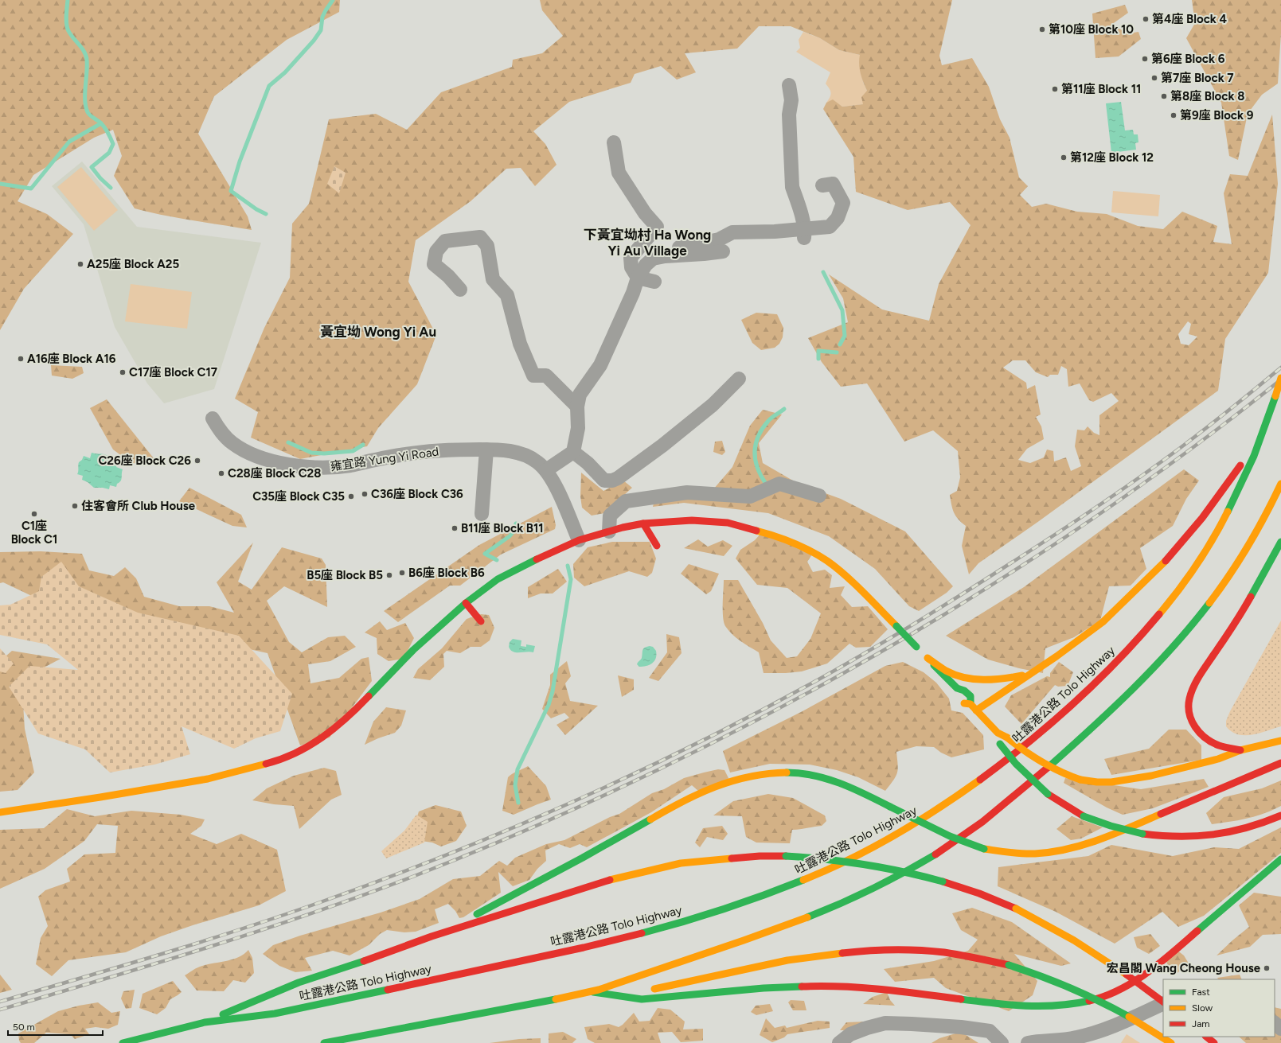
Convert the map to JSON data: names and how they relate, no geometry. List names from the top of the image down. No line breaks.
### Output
{"streets":{"main road":["吐露港公路 Tolo Highway"],"street":["雍宜路 Yung Yi Road"]},"districts":["下黃宜坳村 Ha Wong Yi Au Village","黃宜坳 Wong Yi Au"],"places":["第4座 Block 4","第10座 Block 10","第6座 Block 6","第7座 Block 7","第11座 Block 11","第8座 Block 8","第9座 Block 9","第12座 Block 12","A25座 Block A25","A16座 Block A16","C17座 Block C17","C26座 Block C26","C28座 Block C28","C36座 Block C36","C35座 Block C35","住客會所 Club House","C1座 Block C1","B11座 Block B11","B6座 Block B6","B5座 Block B5","宏昌閣 Wang Cheong House"],"legend":["Fast","Slow","Jam"],"scale_bar":"50 m"}
